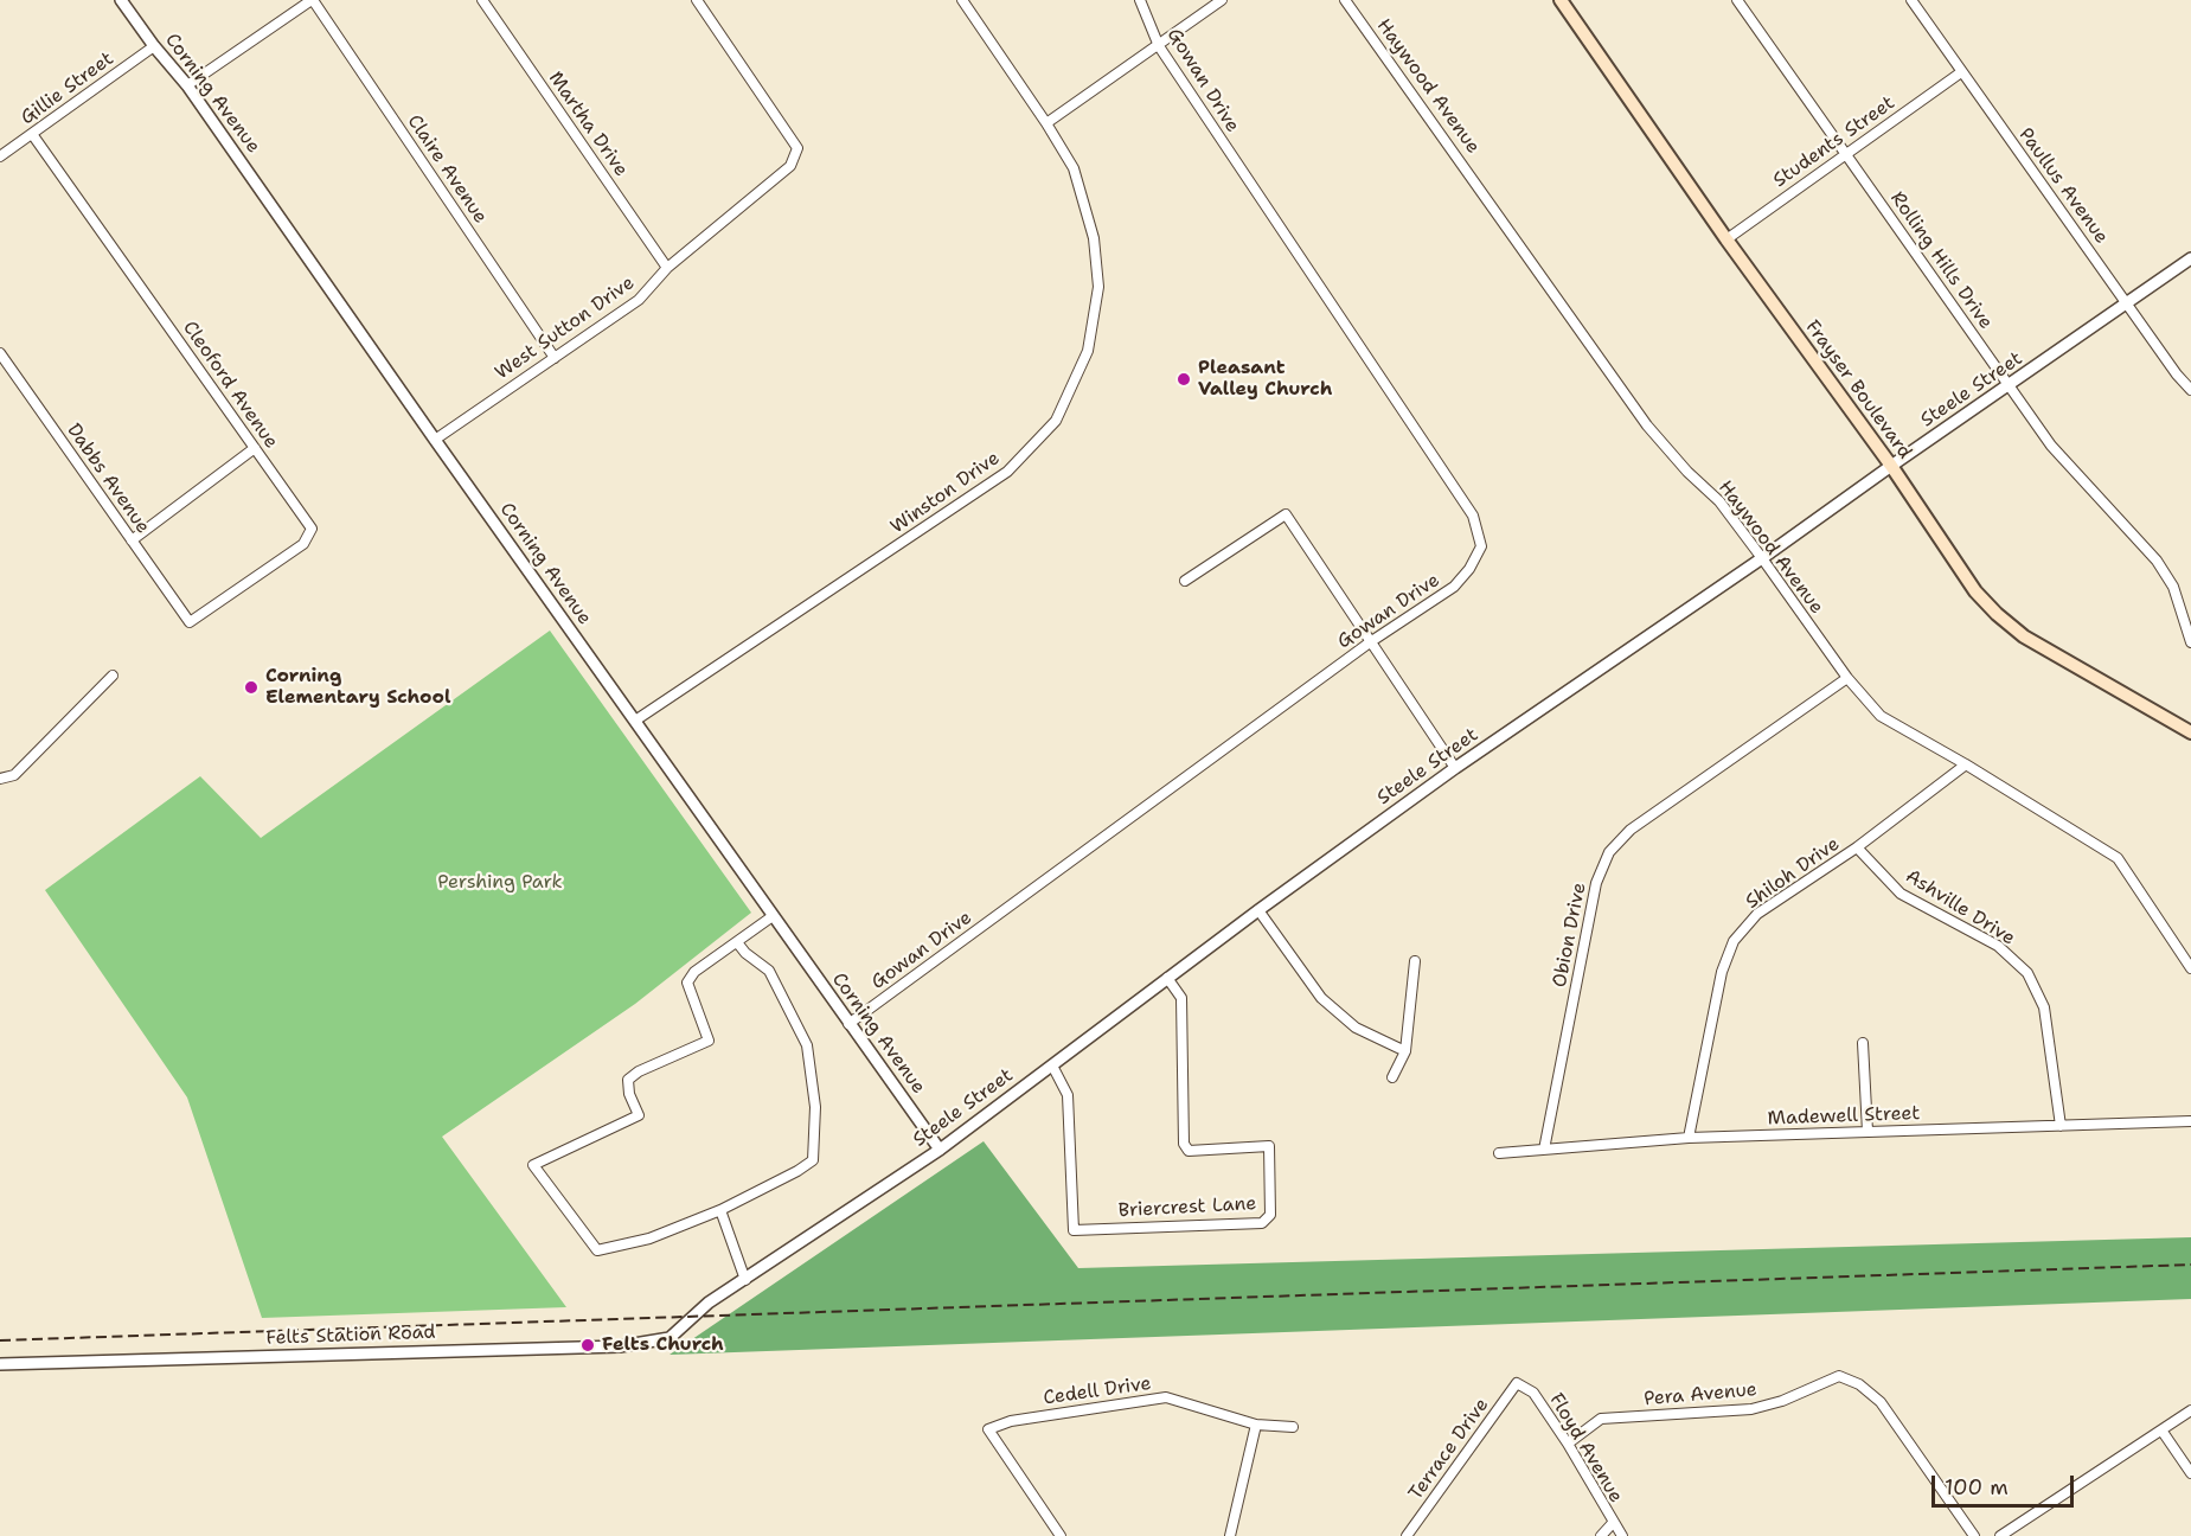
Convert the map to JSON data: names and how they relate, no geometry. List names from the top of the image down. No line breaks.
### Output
{"streets":{"main road":["Frayser Boulevard"],"street":["Gowan Drive","Haywood Avenue","Gillie Street","Corning Avenue","Martha Drive","Students Street","Claire Avenue","Paullus Avenue","Rolling Hills Drive","West Sutton Drive","Cleoford Avenue","Steele Street","Dabbs Avenue","Winston Drive","Shiloh Drive","Ashville Drive","Obion Drive","Madewell Street","Briercrest Lane","Felts Station Road","Cedell Drive","Pera Avenue","Floyd Avenue","Terrace Drive"]},"crossings":[["Gowan Drive","Corning Avenue"],["Haywood Avenue","Steele Street"],["Haywood Avenue","Shiloh Drive"],["Haywood Avenue","Obion Drive"],["Gillie Street","Corning Avenue"],["Gillie Street","Cleoford Avenue"],["Corning Avenue","West Sutton Drive"],["Corning Avenue","Steele Street"],["Corning Avenue","Winston Drive"],["Martha Drive","West Sutton Drive"],["Students Street","Paullus Avenue"],["Students Street","Rolling Hills Drive"],["Students Street","Frayser Boulevard"],["Claire Avenue","West Sutton Drive"],["Paullus Avenue","Steele Street"],["Rolling Hills Drive","Steele Street"],["Cleoford Avenue","Dabbs Avenue"],["Frayser Boulevard","Steele Street"],["Steele Street","Briercrest Lane"],["Steele Street","Felts Station Road"],["Shiloh Drive","Ashville Drive"],["Shiloh Drive","Madewell Street"],["Ashville Drive","Madewell Street"],["Obion Drive","Madewell Street"],["Pera Avenue","Floyd Avenue"],["Floyd Avenue","Terrace Drive"]],"parks":["Pershing Park"],"places":["Pleasant Valley Church","Corning Elementary School","Felts Church"],"scale_bar":"100 m"}
